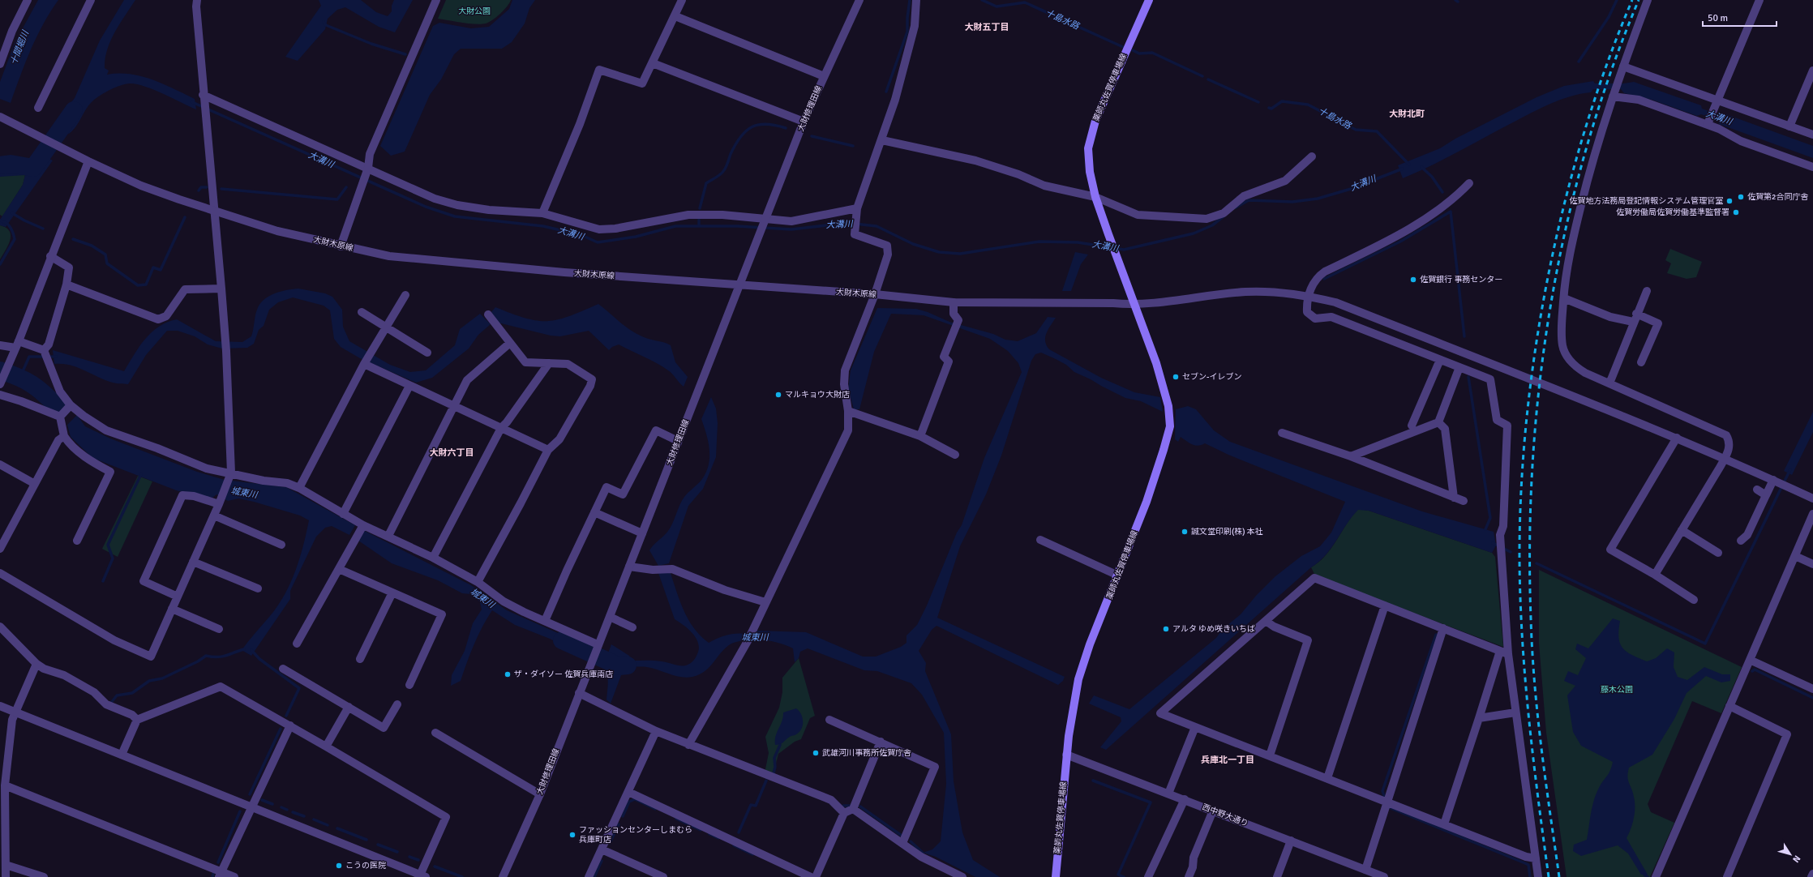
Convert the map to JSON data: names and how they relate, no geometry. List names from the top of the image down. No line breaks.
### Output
{"streets":{"main road":["薬師丸佐賀停車場線"],"street":["大財修理田線","大財木原線","西中野大通り"]},"crossings":[["薬師丸佐賀停車場線","大財木原線"],["薬師丸佐賀停車場線","西中野大通り"],["大財修理田線","大財木原線"]],"districts":["大財五丁目","大財北町","大財六丁目","兵庫北一丁目"],"water":["十島水路","十間堀川","大溝川","城東川"],"parks":["大財公園","藤木公園"],"places":["佐賀第2合同庁舎","佐賀地方法務局登記情報システム管理官室","佐賀労働局佐賀労働基準監督署","佐賀銀行 事務センター","セブン-イレブン","マルキョウ大財店","誠文堂印刷(株) 本社","アルタ ゆめ咲きいちば","ザ・ダイソー 佐賀兵庫南店","武雄河川事務所佐賀庁舎","ファッションセンターしまむら 兵庫町店","こうの医院"],"scale_bar":"50 m","north":"bottom right"}
